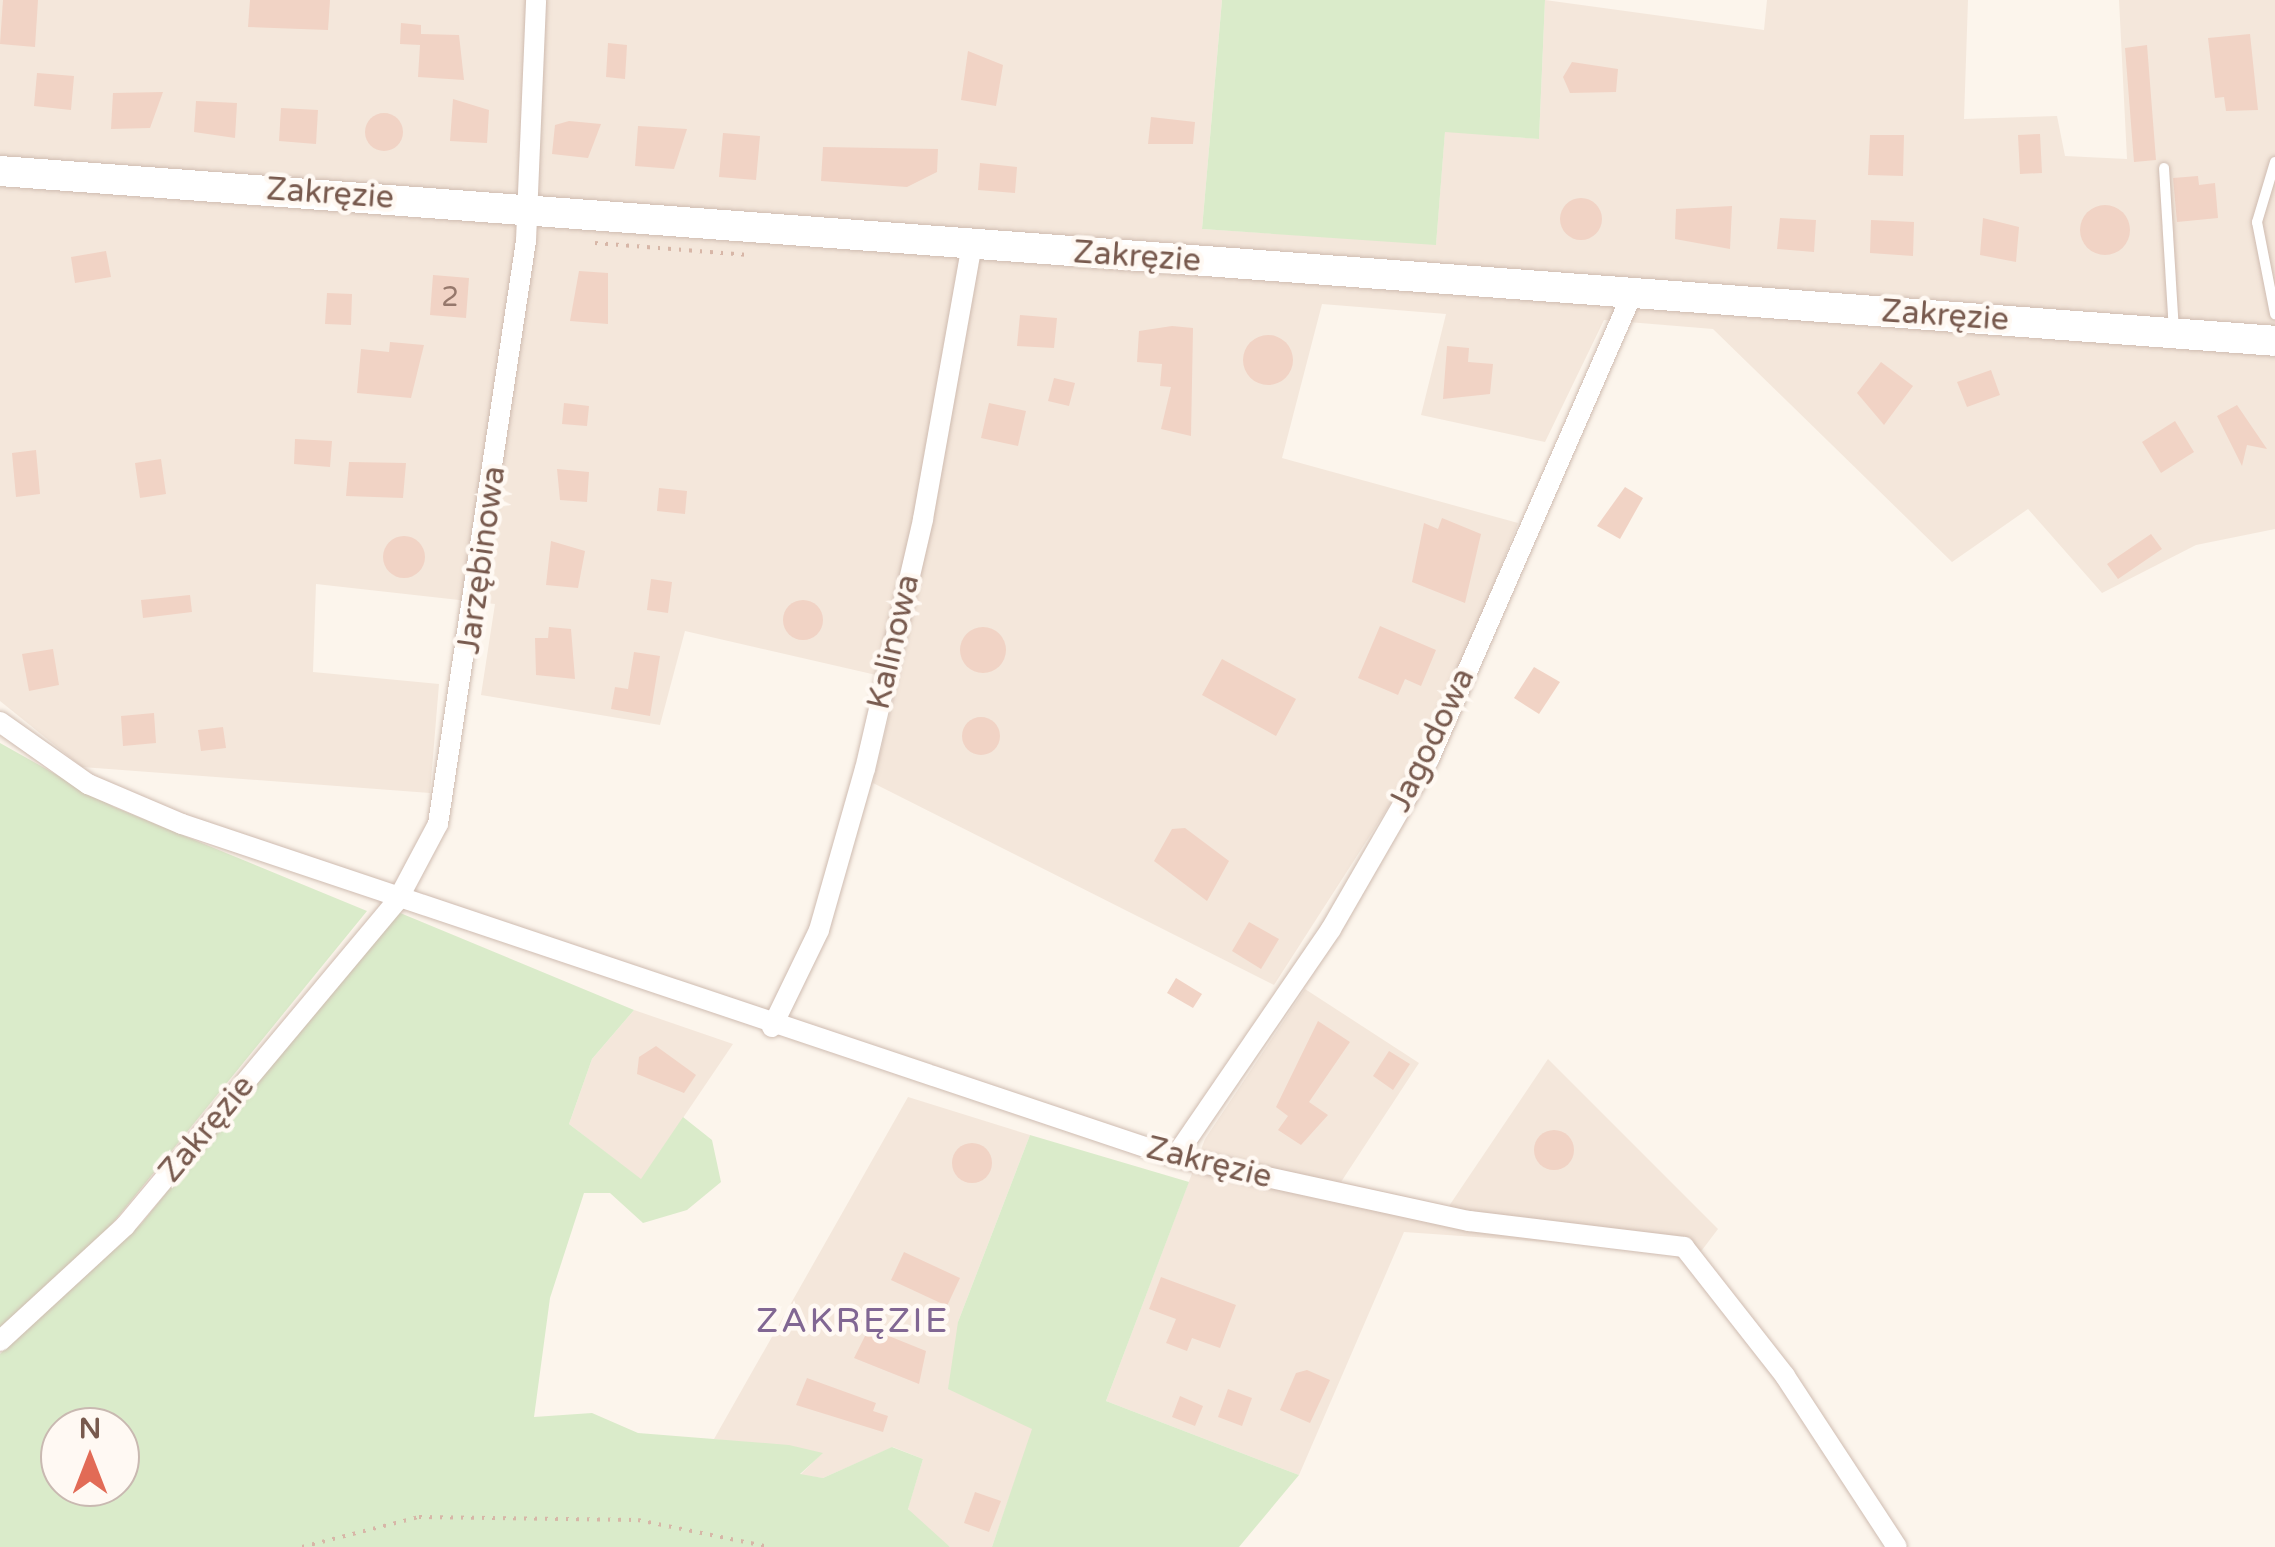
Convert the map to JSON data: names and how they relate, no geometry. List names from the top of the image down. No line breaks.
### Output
{"streets":{"street":["Zakręzie","Jarzębinowa","Kalinowa","Jagodowa"]},"crossings":[["Zakręzie","Jarzębinowa"],["Zakręzie","Kalinowa"],["Zakręzie","Jagodowa"]],"districts":["ZAKRĘZIE"],"house_numbers":["2"],"north":"top"}
